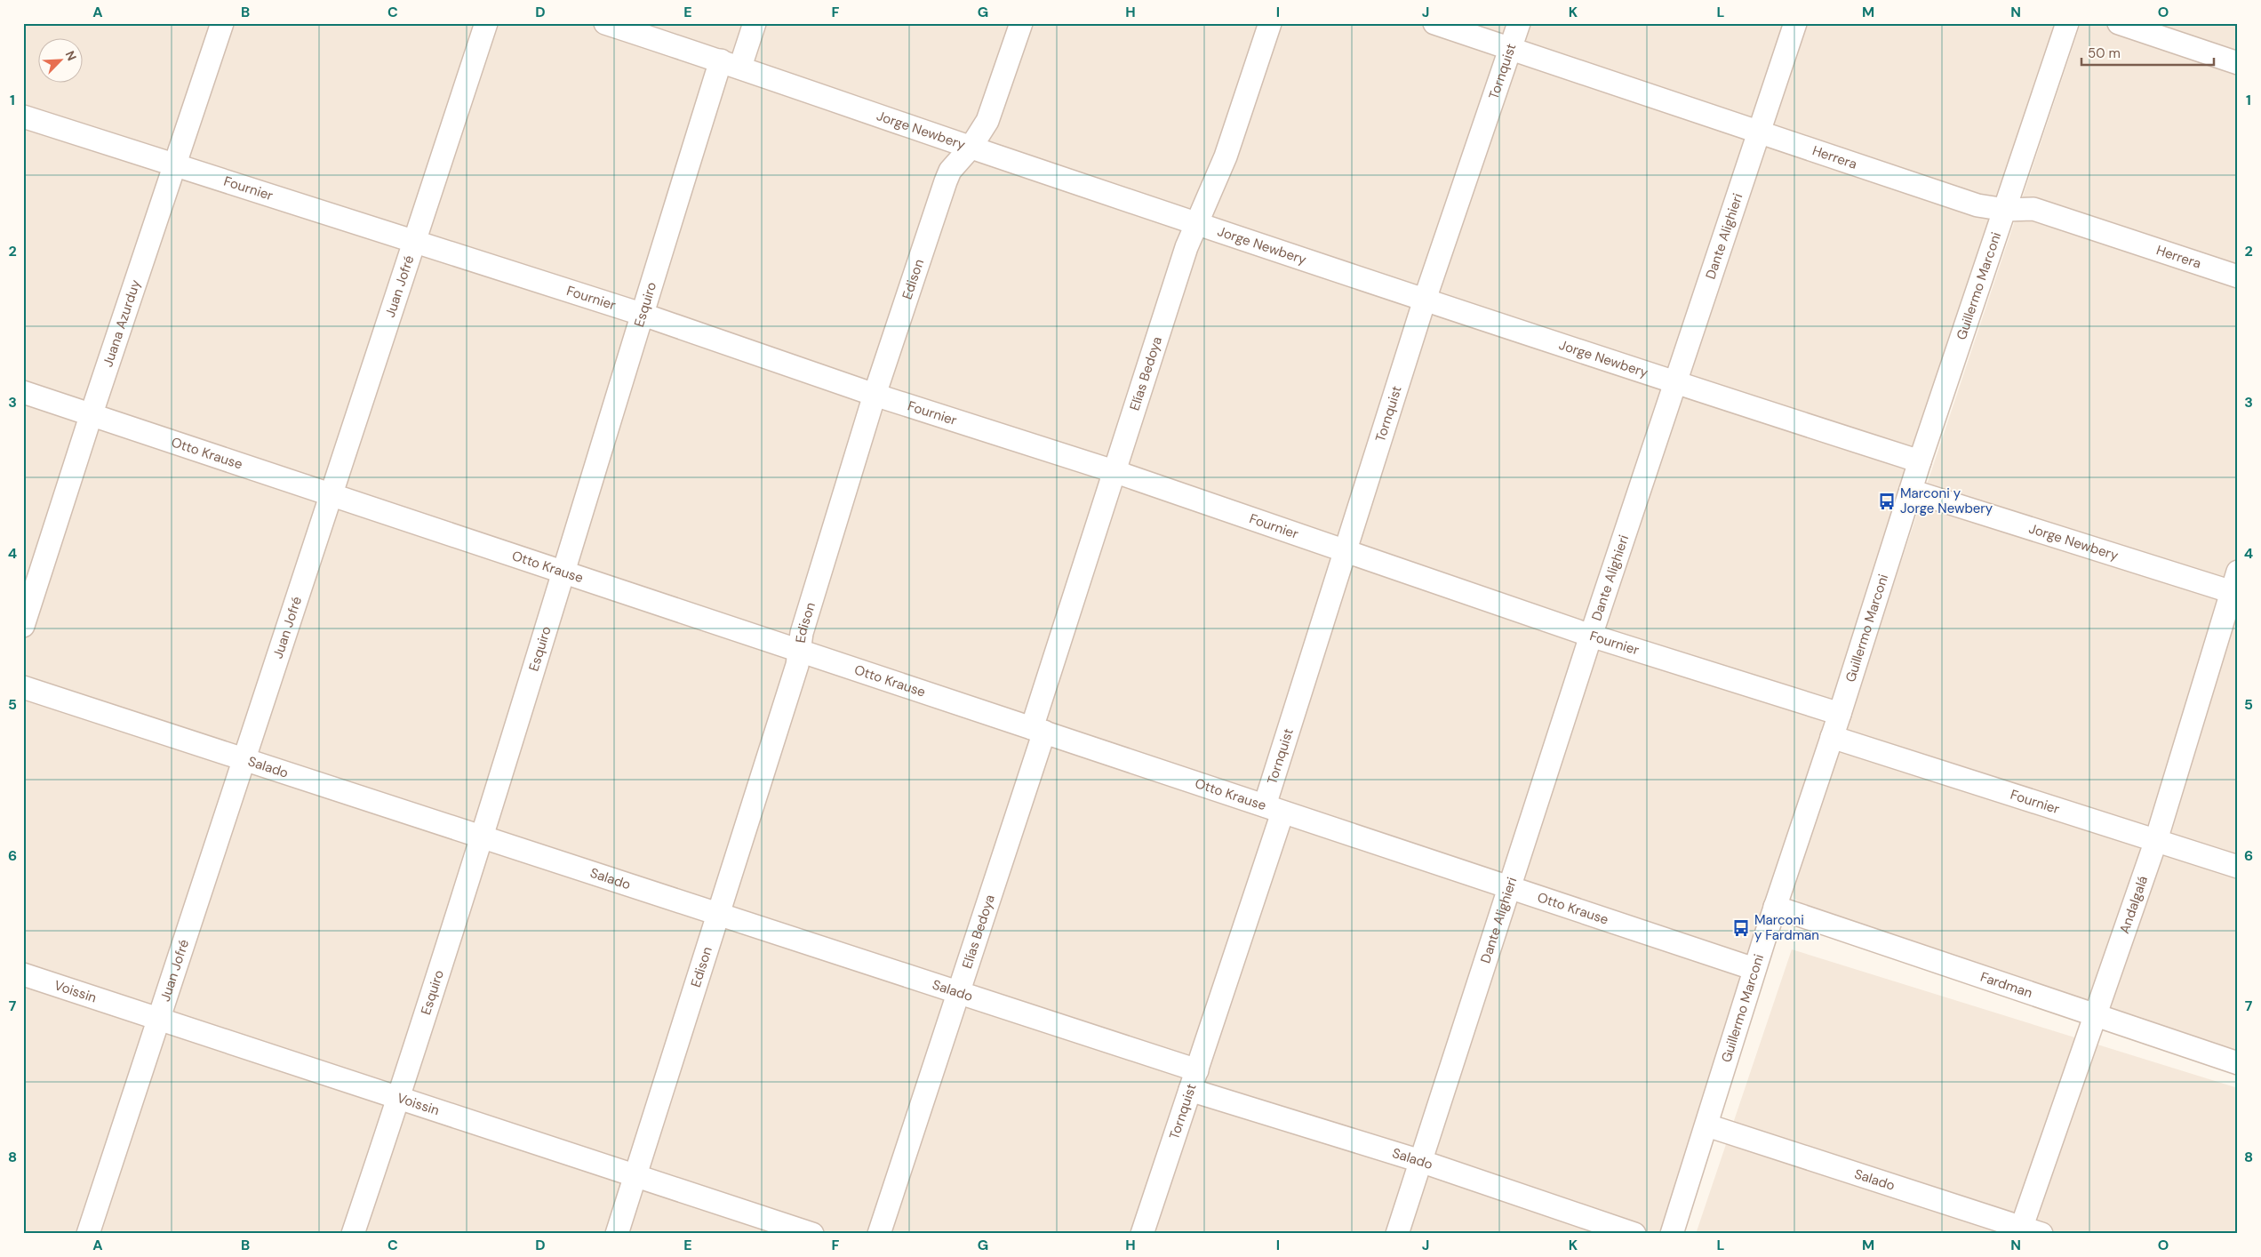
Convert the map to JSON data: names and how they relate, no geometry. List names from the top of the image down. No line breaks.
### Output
{"streets":{"street":["Tornquist","Jorge Newbery","Herrera","Fournier","Dante Alighieri","Edison","Guillermo Marconi","Juan Jofré","Esquiro","Juana Azurduy","Elías Bedoya","Otto Krause","Salado","Andalgalá","Fardman","Voissin"]},"crossings":[["Tornquist","Jorge Newbery"],["Tornquist","Herrera"],["Tornquist","Fournier"],["Tornquist","Otto Krause"],["Tornquist","Salado"],["Jorge Newbery","Dante Alighieri"],["Jorge Newbery","Edison"],["Jorge Newbery","Guillermo Marconi"],["Jorge Newbery","Esquiro"],["Jorge Newbery","Elías Bedoya"],["Jorge Newbery","Andalgalá"],["Herrera","Dante Alighieri"],["Herrera","Guillermo Marconi"],["Fournier","Dante Alighieri"],["Fournier","Edison"],["Fournier","Guillermo Marconi"],["Fournier","Juan Jofré"],["Fournier","Esquiro"],["Fournier","Juana Azurduy"],["Fournier","Elías Bedoya"],["Fournier","Andalgalá"],["Dante Alighieri","Otto Krause"],["Dante Alighieri","Salado"],["Edison","Otto Krause"],["Edison","Salado"],["Edison","Voissin"],["Guillermo Marconi","Otto Krause"],["Guillermo Marconi","Salado"],["Guillermo Marconi","Fardman"],["Juan Jofré","Otto Krause"],["Juan Jofré","Salado"],["Juan Jofré","Voissin"],["Esquiro","Otto Krause"],["Esquiro","Salado"],["Esquiro","Voissin"],["Juana Azurduy","Otto Krause"],["Elías Bedoya","Otto Krause"],["Elías Bedoya","Salado"],["Salado","Andalgalá"],["Andalgalá","Fardman"]],"places":{"bus stop":["Marconi y Jorge Newbery","Marconi y Fardman"]},"scale_bar":"50 m","north":"top right","grid":{"columns":["A","B","C","D","E","F","G","H","I","J","K","L","M","N","O"],"rows":["1","2","3","4","5","6","7","8"]}}
